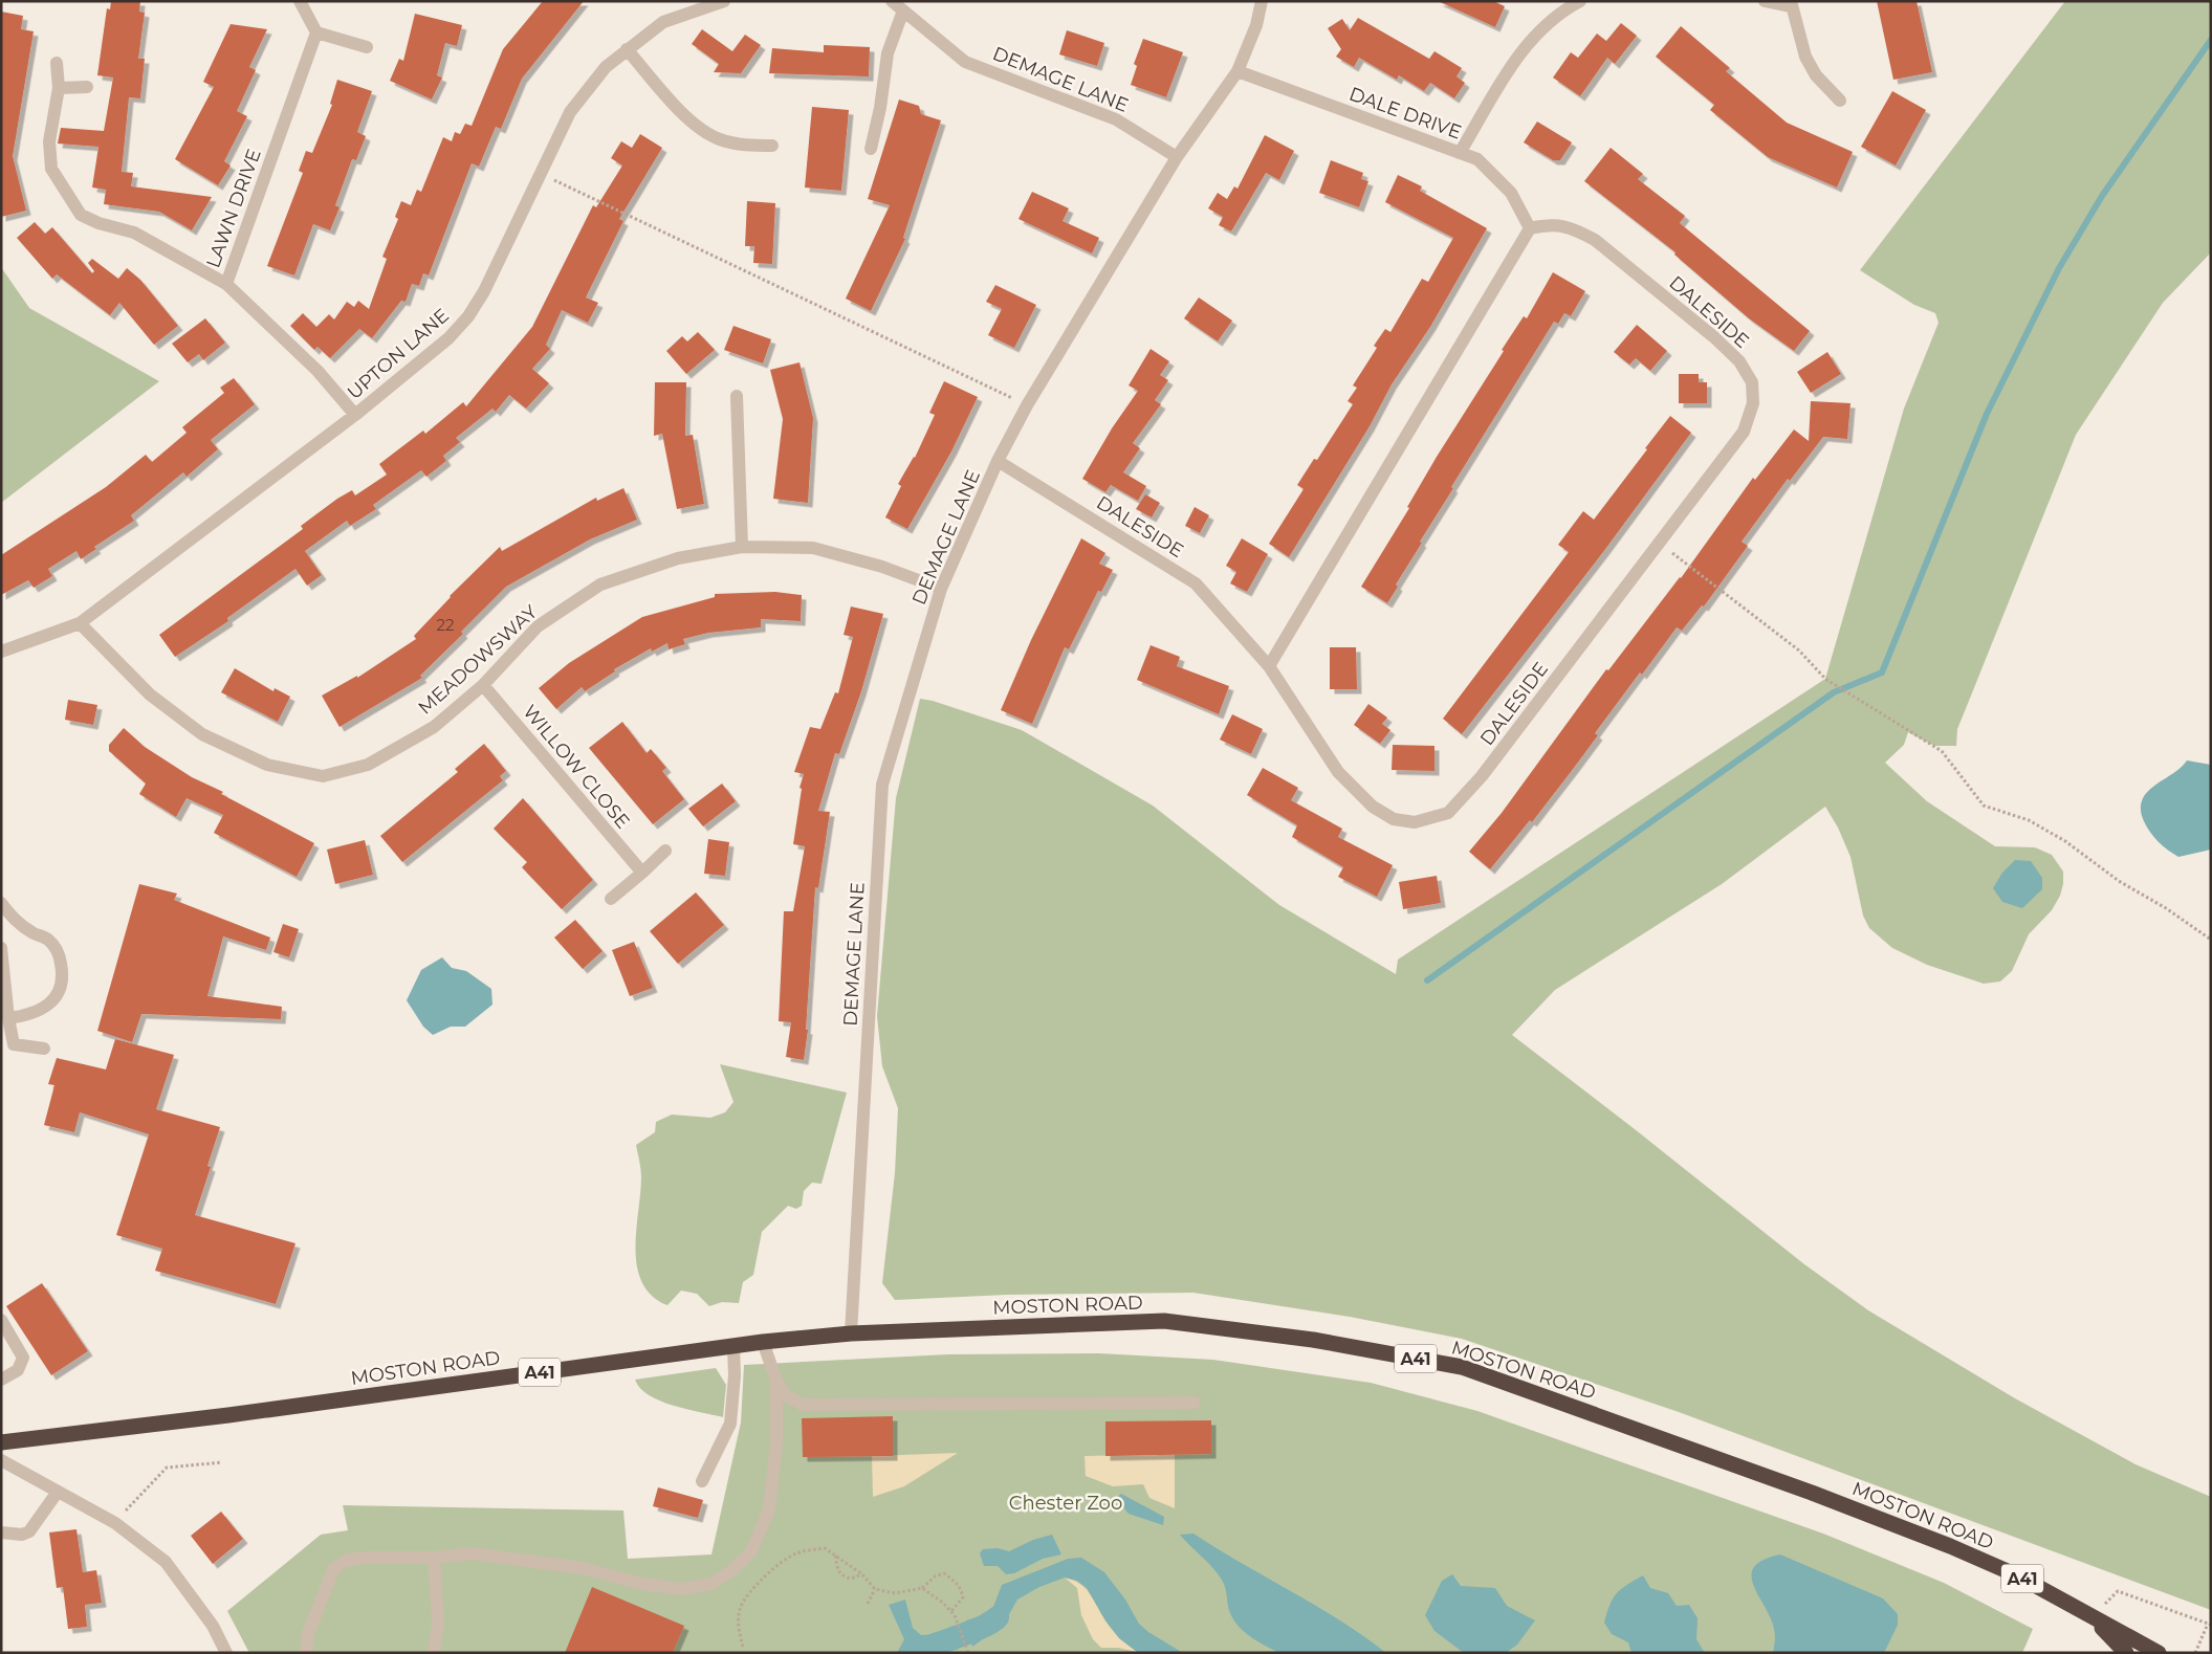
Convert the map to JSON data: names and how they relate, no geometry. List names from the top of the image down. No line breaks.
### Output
{"streets":{"highway":["MOSTON ROAD","A41"],"street":["DEMAGE LANE","DALE DRIVE","LAWN DRIVE","DALESIDE","UPTON LANE","MEADOWSWAY","WILLOW CLOSE"]},"crossings":[["DEMAGE LANE","DALESIDE"],["DEMAGE LANE","MEADOWSWAY"],["DEMAGE LANE","MOSTON ROAD"],["DALE DRIVE","DALESIDE"],["LAWN DRIVE","UPTON LANE"],["UPTON LANE","MEADOWSWAY"],["MEADOWSWAY","WILLOW CLOSE"]],"parks":["Chester Zoo"],"house_numbers":["22"]}
